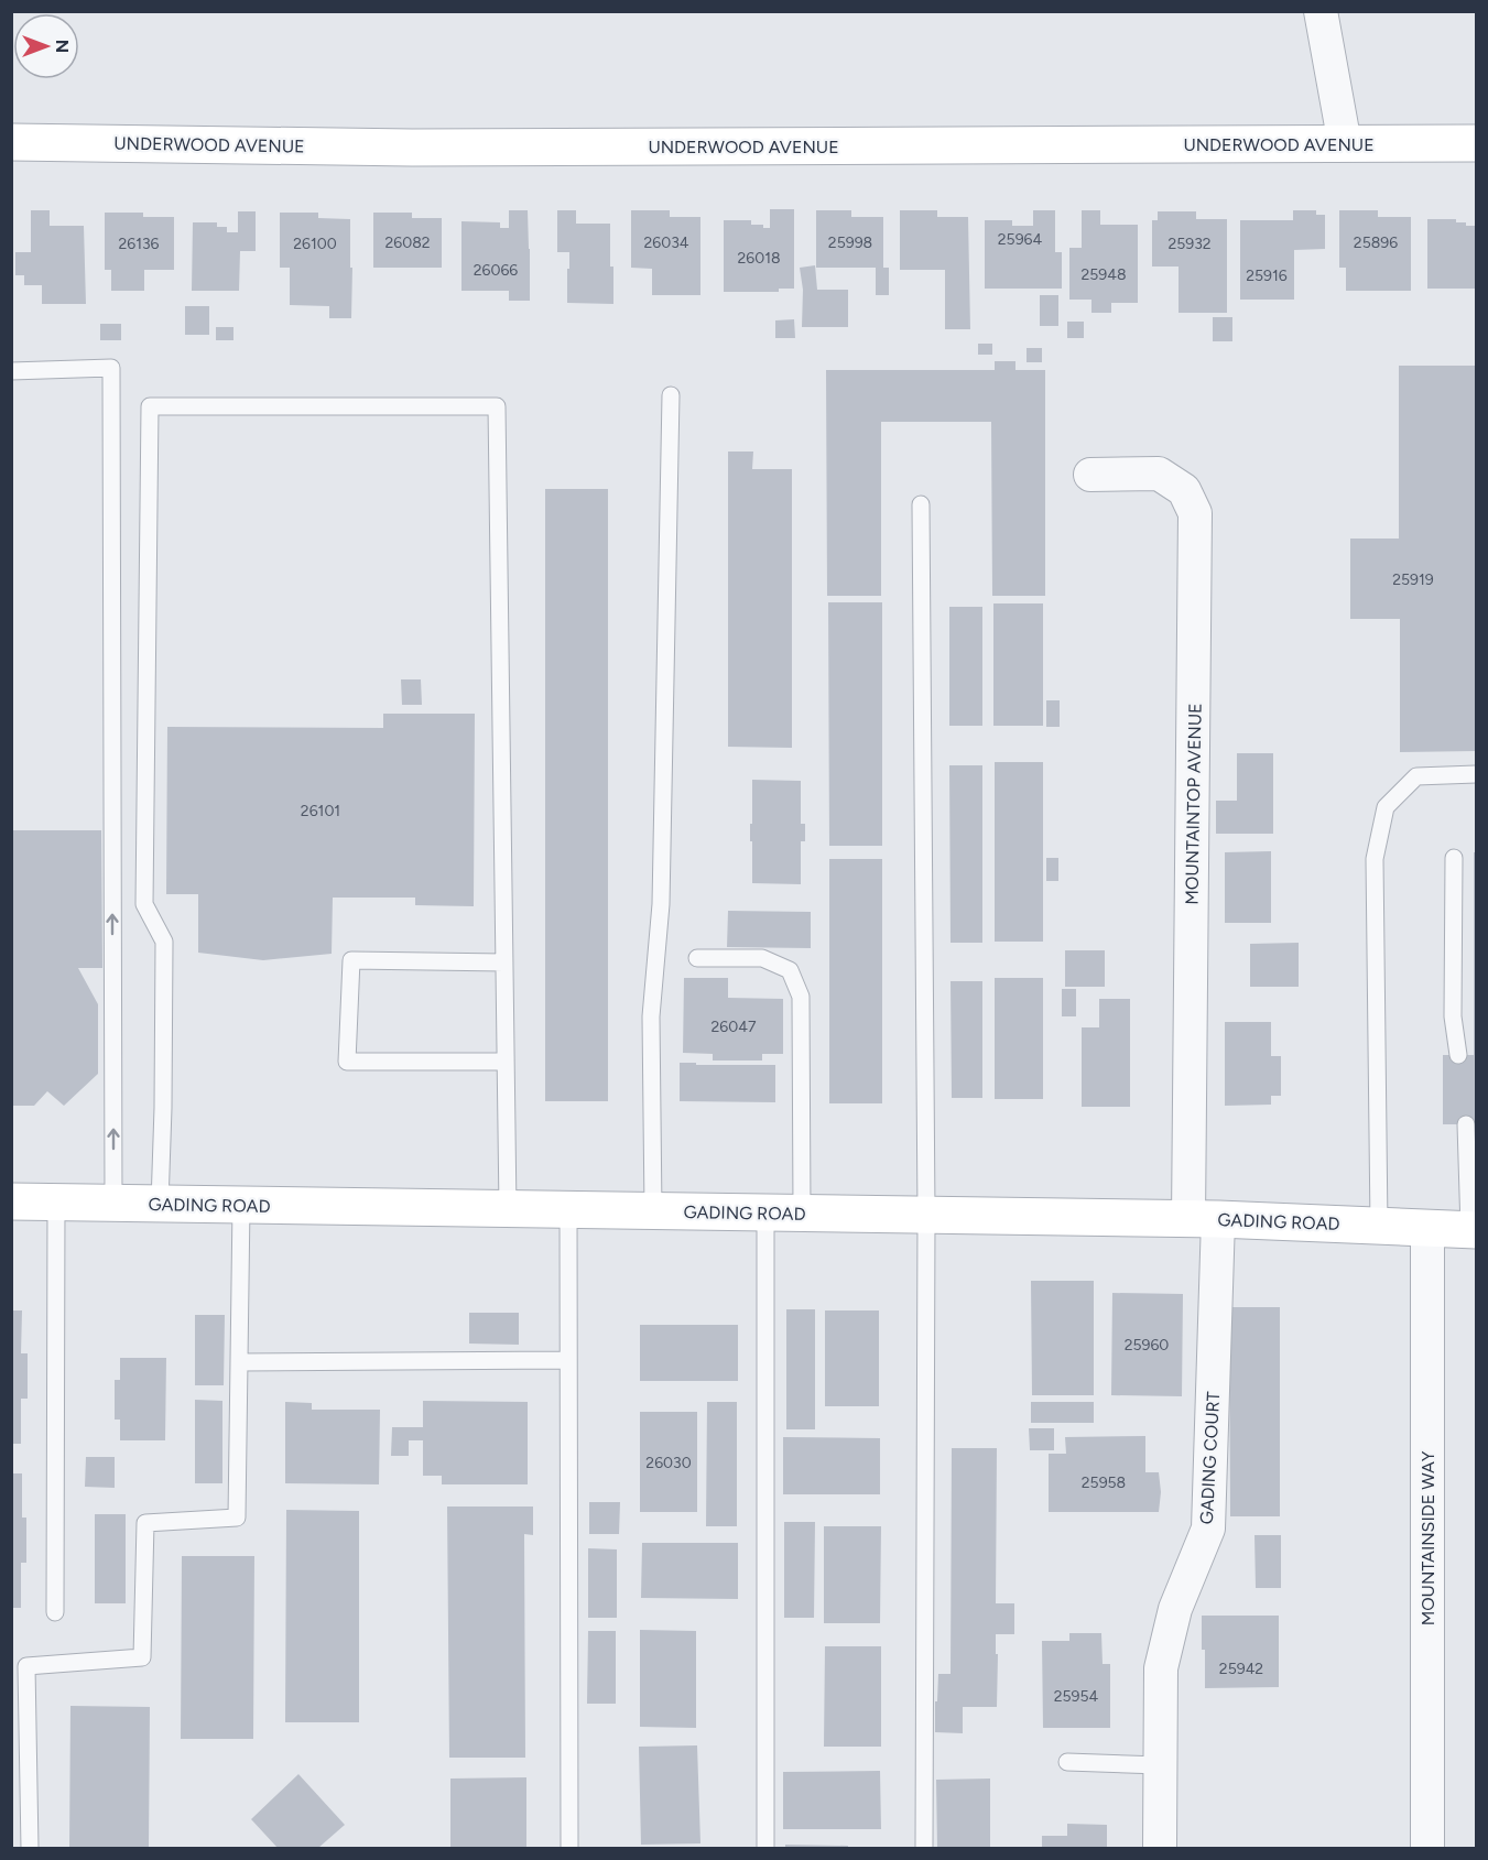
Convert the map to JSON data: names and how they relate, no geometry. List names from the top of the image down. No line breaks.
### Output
{"streets":{"main road":["UNDERWOOD AVENUE","GADING ROAD"],"street":["MOUNTAINTOP AVENUE","GADING COURT","MOUNTAINSIDE WAY"]},"crossings":[["MOUNTAINTOP AVENUE","GADING ROAD"],["MOUNTAINTOP AVENUE","GADING COURT"],["GADING ROAD","GADING COURT"],["GADING ROAD","MOUNTAINSIDE WAY"]],"house_numbers":["25964","26082","26034","25998","25896","26136","26100","25932","26018","26066","25948","25916","25919","26101","26047","25960","26030","25958","25942","25954"],"north":"right"}
